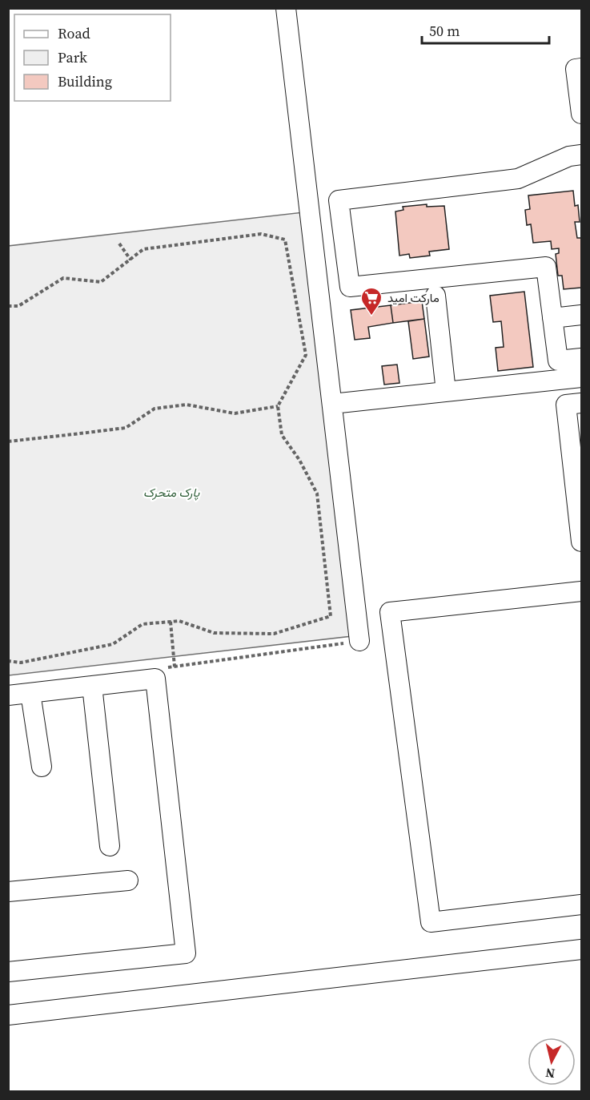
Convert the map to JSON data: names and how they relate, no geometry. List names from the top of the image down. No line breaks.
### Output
{"parks":["پارک متحرک"],"places":{"supermarket":["مارکت امید"]},"legend":["Road","Park","Building"],"scale_bar":"50 m","north":"bottom"}
